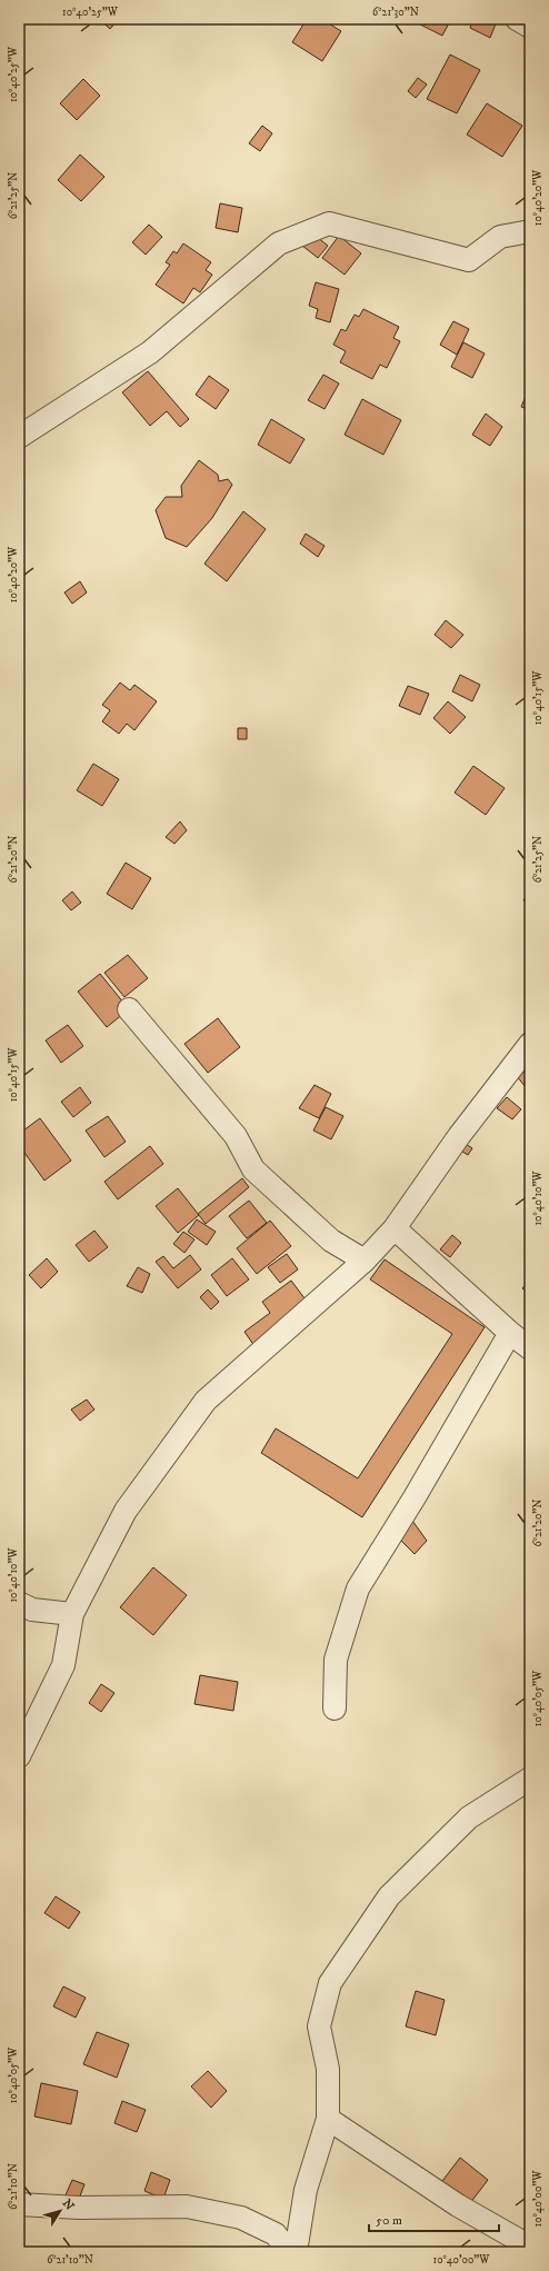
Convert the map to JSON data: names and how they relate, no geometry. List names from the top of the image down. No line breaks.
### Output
{"scale_bar":"50 m","north":"top right","coordinates":["10°40'25\"W","6°21'30\"N","6°21'25\"N","10°40'20\"W","10°40'15\"W","6°21'20\"N","10°40'10\"W","10°40'05\"W","6°21'10\"N","10°40'00\"W"]}
